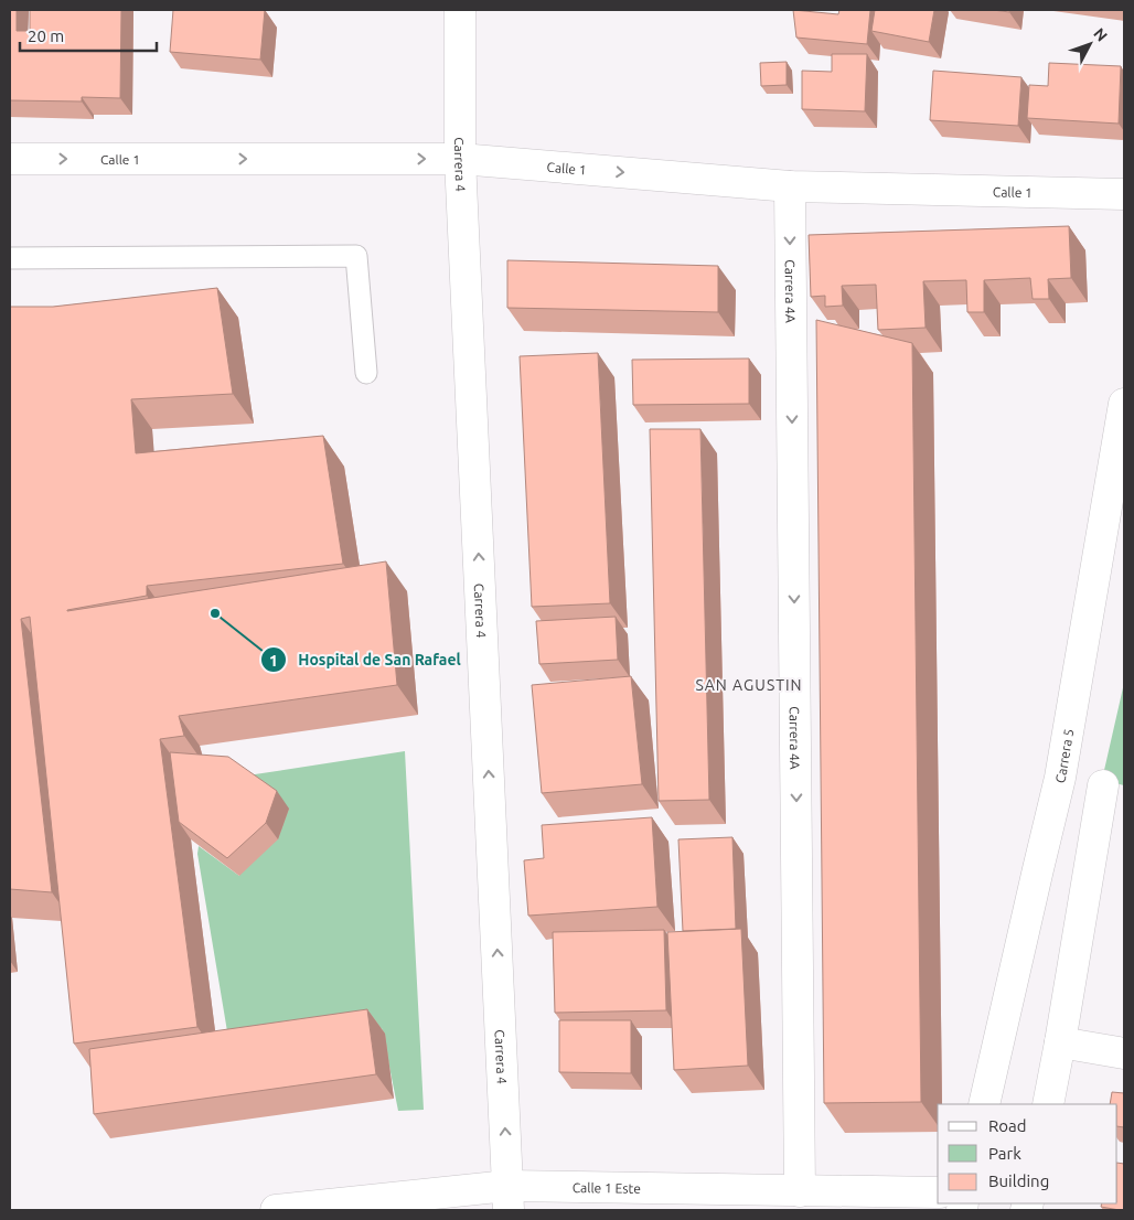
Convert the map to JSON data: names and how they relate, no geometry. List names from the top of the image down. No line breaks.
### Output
{"streets":{"street":["Calle 1","Carrera 4","Carrera 4A","Carrera 5","Calle 1 Este"]},"crossings":[["Calle 1","Carrera 4"],["Calle 1","Carrera 4A"],["Carrera 4","Calle 1 Este"],["Carrera 4A","Calle 1 Este"]],"one_way":["Calle 1","Carrera 4","Carrera 4A"],"districts":["SAN AGUSTIN"],"places":["Hospital de San Rafael"],"legend":["Road","Park","Building"],"scale_bar":"20 m","north":"top right"}
